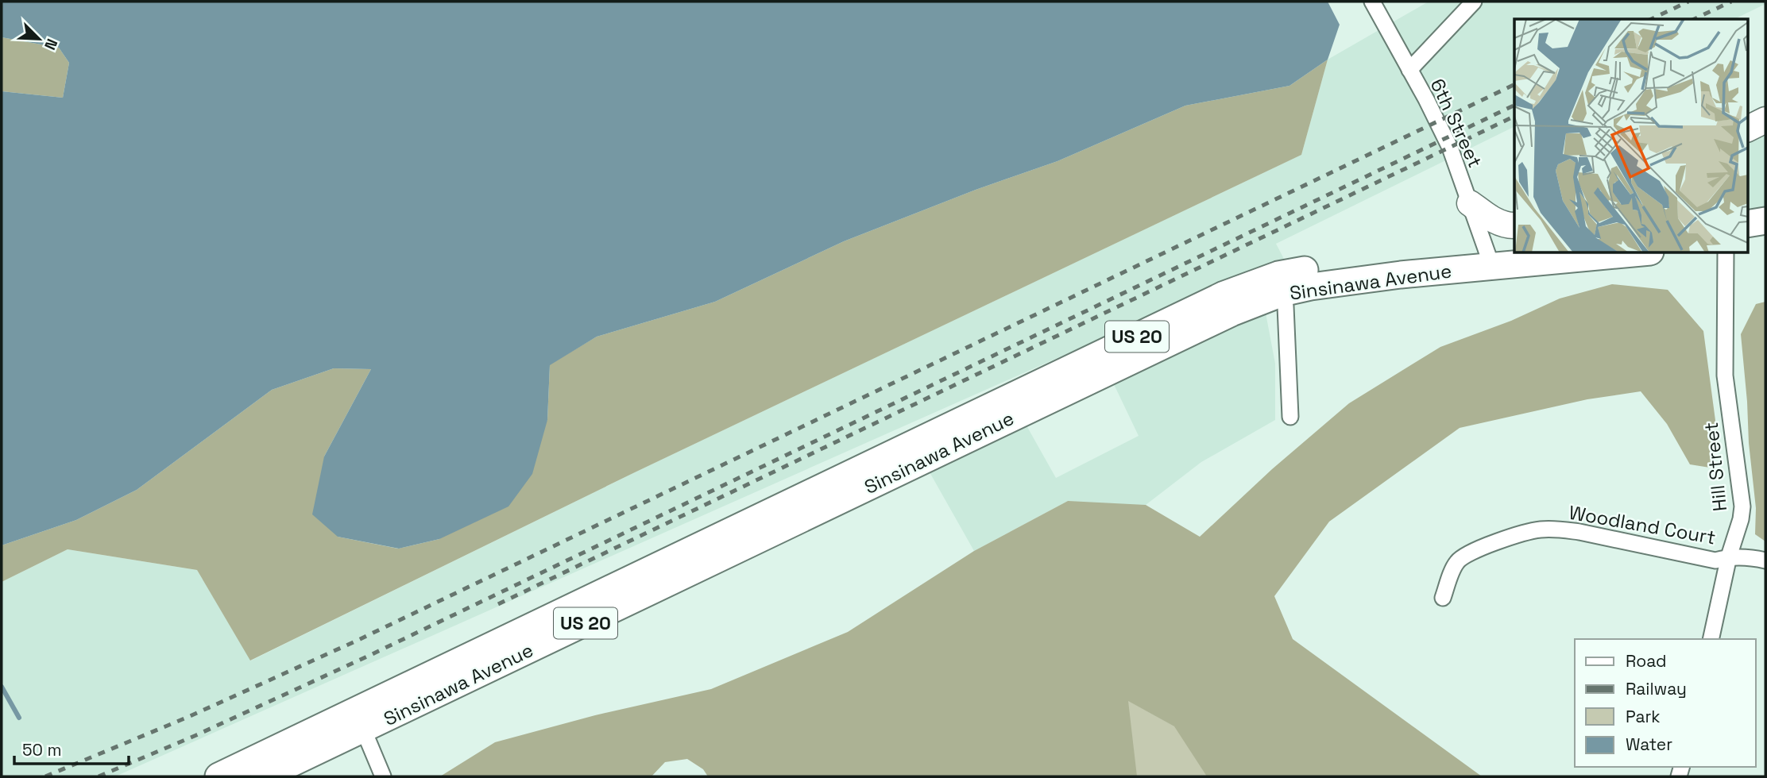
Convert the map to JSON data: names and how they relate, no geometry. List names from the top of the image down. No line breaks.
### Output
{"streets":{"highway":["Sinsinawa Avenue","US 20"],"street":["6th Street","Hill Street","Woodland Court"]},"crossings":[["6th Street","Sinsinawa Avenue"],["Hill Street","Woodland Court"]],"legend":["Road","Railway","Park","Water"],"scale_bar":"50 m","north":"bottom right"}
